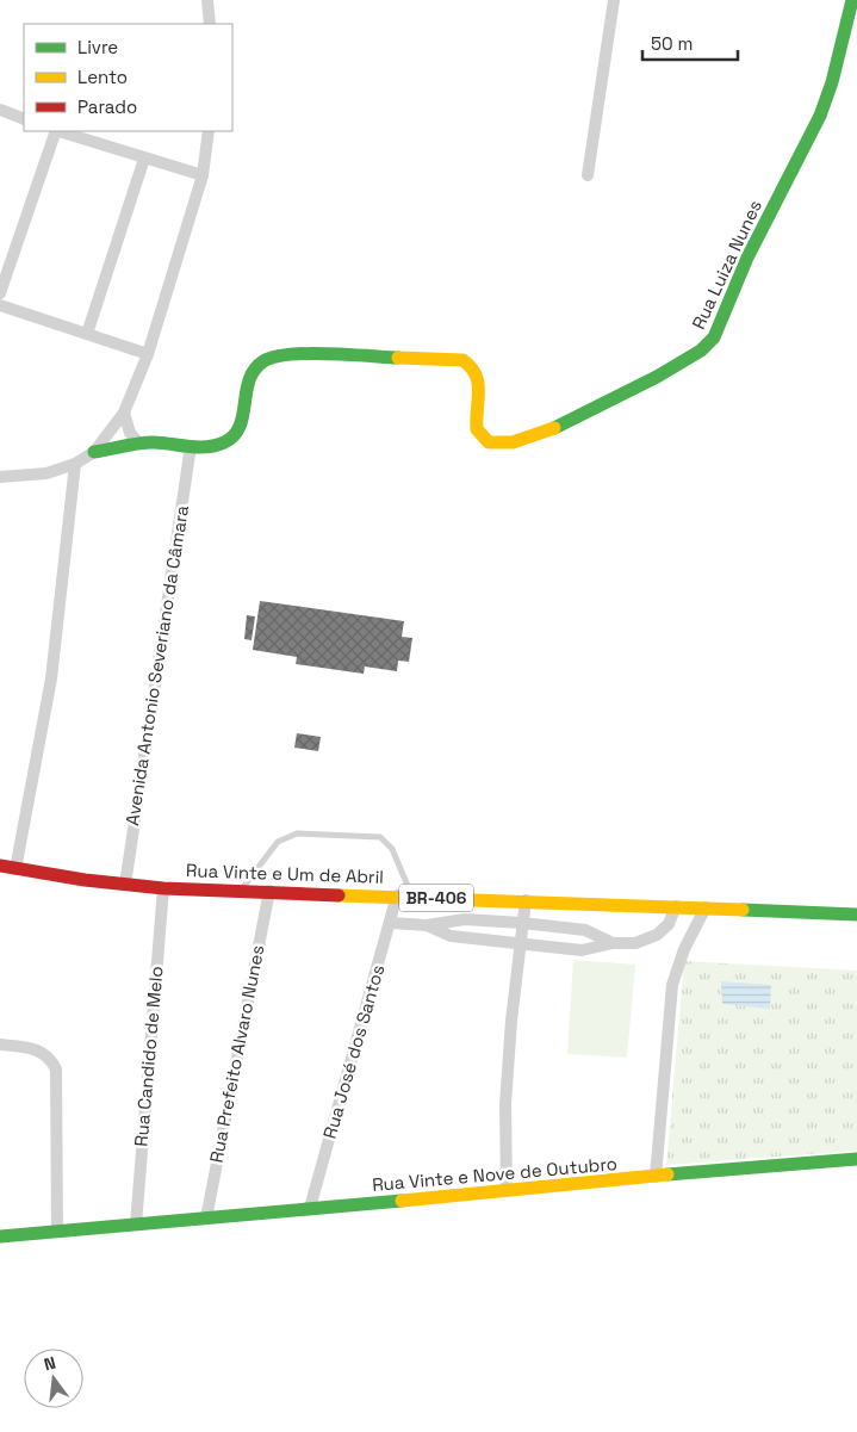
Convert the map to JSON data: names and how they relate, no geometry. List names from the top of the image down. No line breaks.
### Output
{"streets":{"street":["Rua Luiza Nunes","Avenida Antonio Severiano da Câmara","Rua Vinte e Um de Abril","BR-406","Rua José dos Santos","Rua Prefeito Alvaro Nunes","Rua Candido de Melo","Rua Vinte e Nove de Outubro"]},"crossings":[["Rua Luiza Nunes","Avenida Antonio Severiano da Câmara"],["Avenida Antonio Severiano da Câmara","Rua Vinte e Um de Abril"],["Rua Vinte e Um de Abril","Rua José dos Santos"],["Rua Vinte e Um de Abril","Rua Prefeito Alvaro Nunes"],["Rua Vinte e Um de Abril","Rua Candido de Melo"],["Rua José dos Santos","Rua Vinte e Nove de Outubro"],["Rua Prefeito Alvaro Nunes","Rua Vinte e Nove de Outubro"],["Rua Candido de Melo","Rua Vinte e Nove de Outubro"]],"legend":["Livre","Lento","Parado"],"scale_bar":"50 m","north":"top"}
